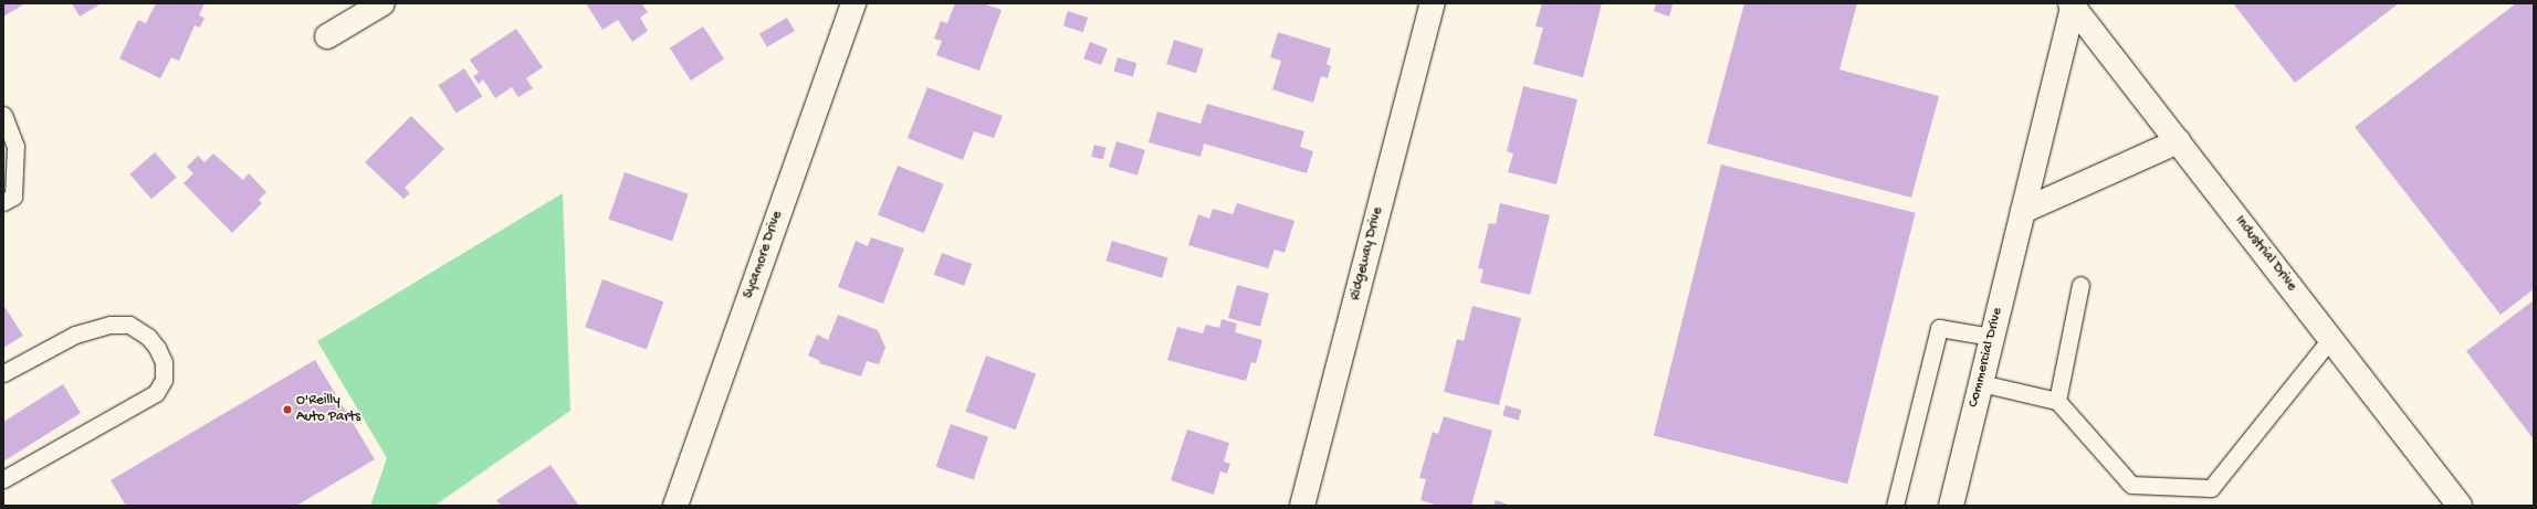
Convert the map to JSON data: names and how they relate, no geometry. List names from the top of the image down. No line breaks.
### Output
{"streets":{"street":["Ridgeway Drive","Industrial Drive","Sycamore Drive","Commercial Drive"]},"crossings":[["Industrial Drive","Commercial Drive"]],"places":["O'Reilly Auto Parts"]}
